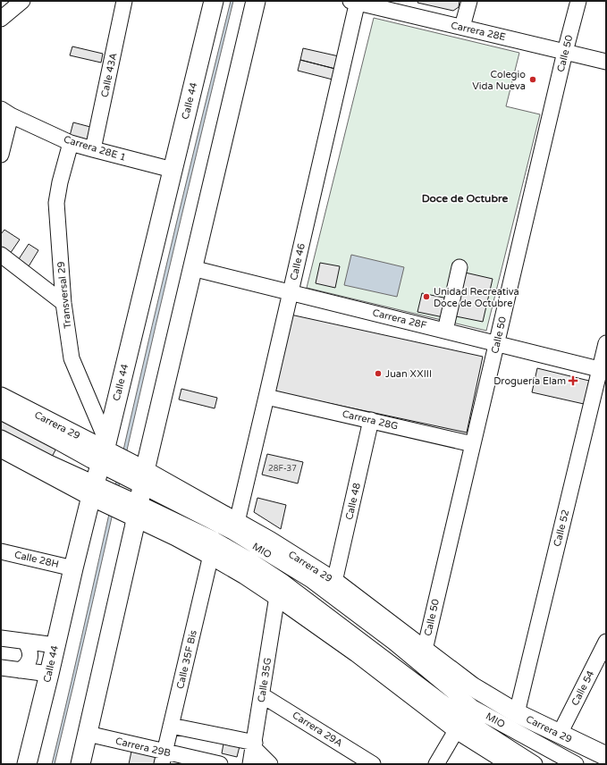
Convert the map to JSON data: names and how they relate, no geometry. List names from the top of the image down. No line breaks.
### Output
{"streets":{"main road":["Calle 44","Carrera 29"],"street":["Carrera 28E","Calle 50","Calle 43A","Carrera 28E 1","Calle 46","Transversal 29","Carrera 28F","Carrera 28G","Calle 48","Calle 52","MIO","Calle 28H","Calle 35F Bis","Calle 35G","Calle 54","Carrera 29A","Carrera 29B"]},"crossings":[["Carrera 28E","Calle 50"],["Carrera 28E","Calle 46"],["Calle 50","Carrera 28F"],["Calle 50","Carrera 28G"],["Calle 50","Carrera 29"],["Calle 43A","Carrera 28E 1"],["Calle 44","Carrera 28E 1"],["Calle 44","Transversal 29"],["Calle 44","Carrera 29"],["Calle 44","Calle 28H"],["Carrera 28E 1","Transversal 29"],["Calle 46","Carrera 28F"],["Calle 46","Carrera 28G"],["Calle 46","Carrera 29"],["Transversal 29","Carrera 29"],["Carrera 28F","Calle 52"],["Carrera 28G","Calle 48"],["Carrera 29","Calle 48"],["Carrera 29","Calle 52"],["Carrera 29","MIO"],["Carrera 29","Calle 35F Bis"],["Carrera 29","Calle 35G"],["Carrera 29","Calle 54"],["Calle 35F Bis","Carrera 29B"],["Calle 35G","Carrera 29A"]],"districts":["Doce de Octubre"],"places":{"other":["Colegio Vida Nueva","Unidad Recreativa Doce de Octubre","Juan XXIII"],"health":["Droguería Elam"]},"house_numbers":["28F-37"]}
